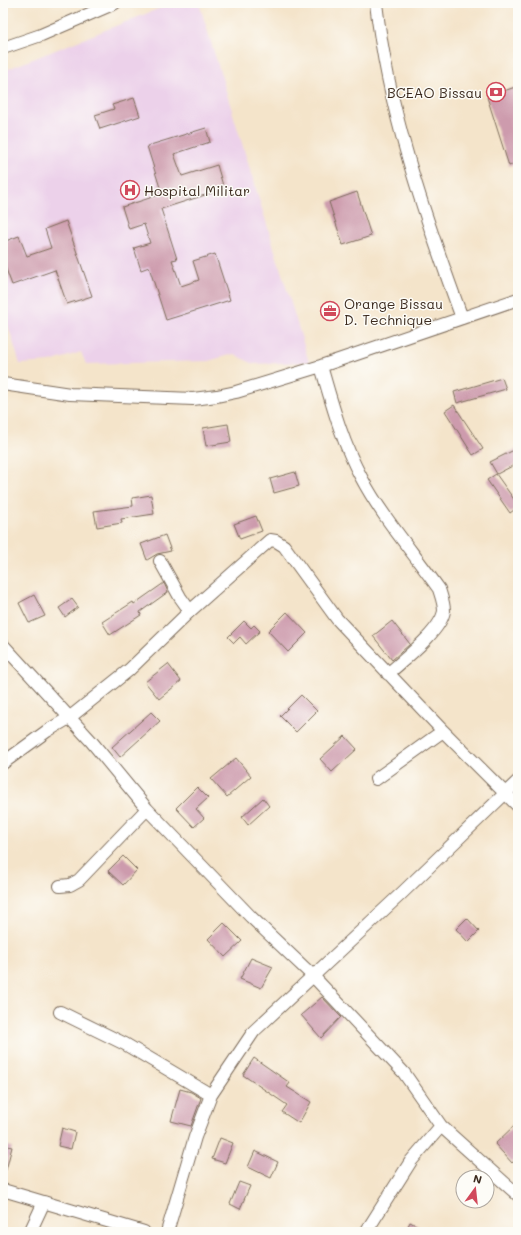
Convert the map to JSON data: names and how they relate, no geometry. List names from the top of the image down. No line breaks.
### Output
{"places":{"bank":["BCEAO Bissau"],"hospital":["Hospital Militar"],"office":["Orange Bissau D. Technique"]},"north":"top"}
